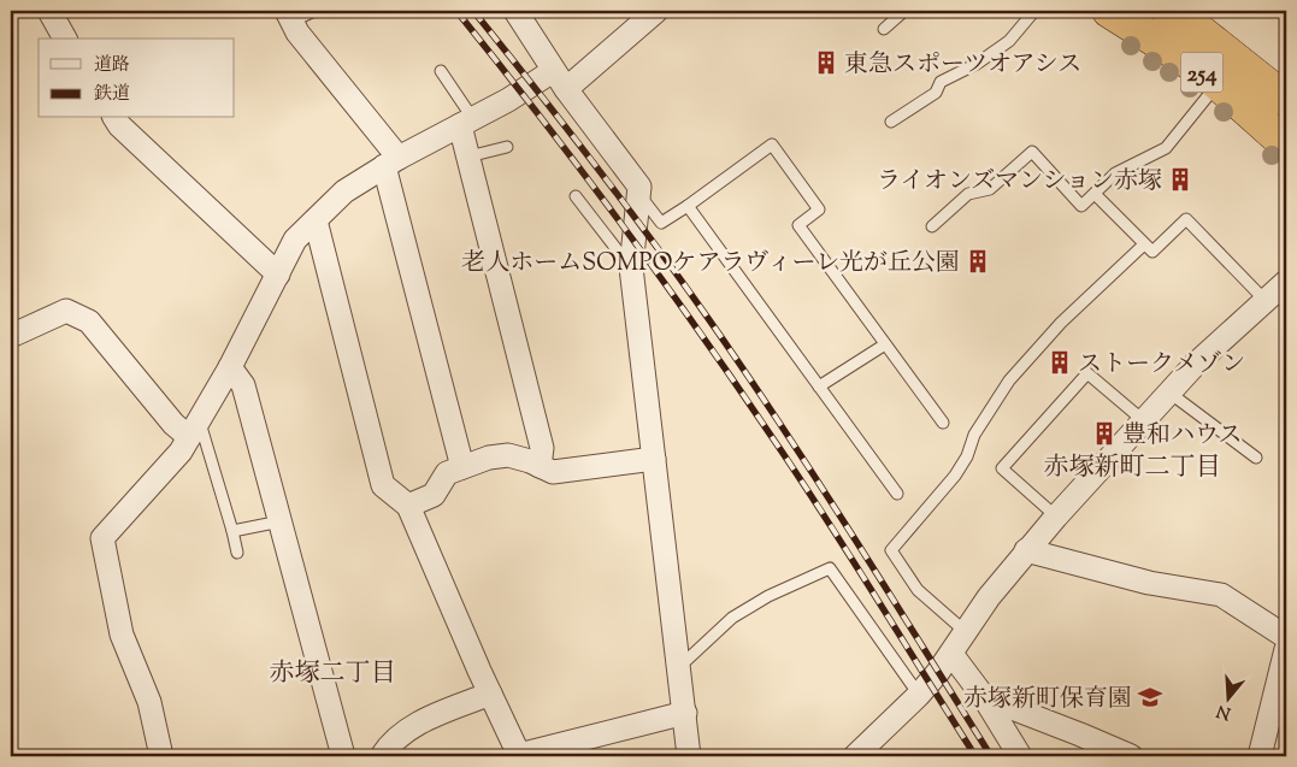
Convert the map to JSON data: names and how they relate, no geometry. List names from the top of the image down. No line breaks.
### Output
{"streets":{"highway":["254"]},"districts":["赤塚新町二丁目","赤塚二丁目"],"places":{"building":["東急スポーツオアシス","ライオンズマンション赤塚","老人ホームSOMPOケアラヴィーレ光が丘公園","ストークメゾン","豊和ハウス"],"school or university":["赤塚新町保育園"]},"legend":["道路","鉄道"],"north":"bottom"}
